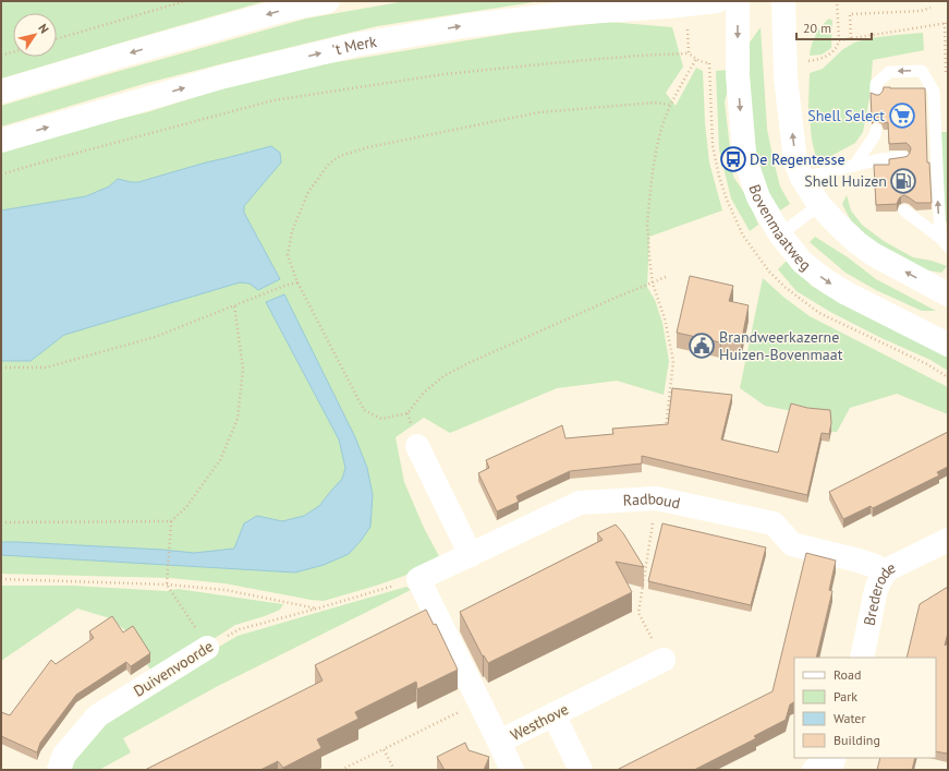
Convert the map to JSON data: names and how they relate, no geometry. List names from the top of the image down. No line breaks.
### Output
{"streets":{"street":["'t Merk","Bovenmaatweg","Radboud","Brederode","Duivenvoorde","Westhove"]},"crossings":[["Radboud","Brederode"],["Radboud","Westhove"]],"places":{"supermarket":["Shell Select"],"bus stop":["De Regentesse"],"fuel station":["Shell Huizen"],"public building":["Brandweerkazerne Huizen-Bovenmaat"]},"legend":["Road","Park","Water","Building"],"scale_bar":"20 m","north":"top right"}
